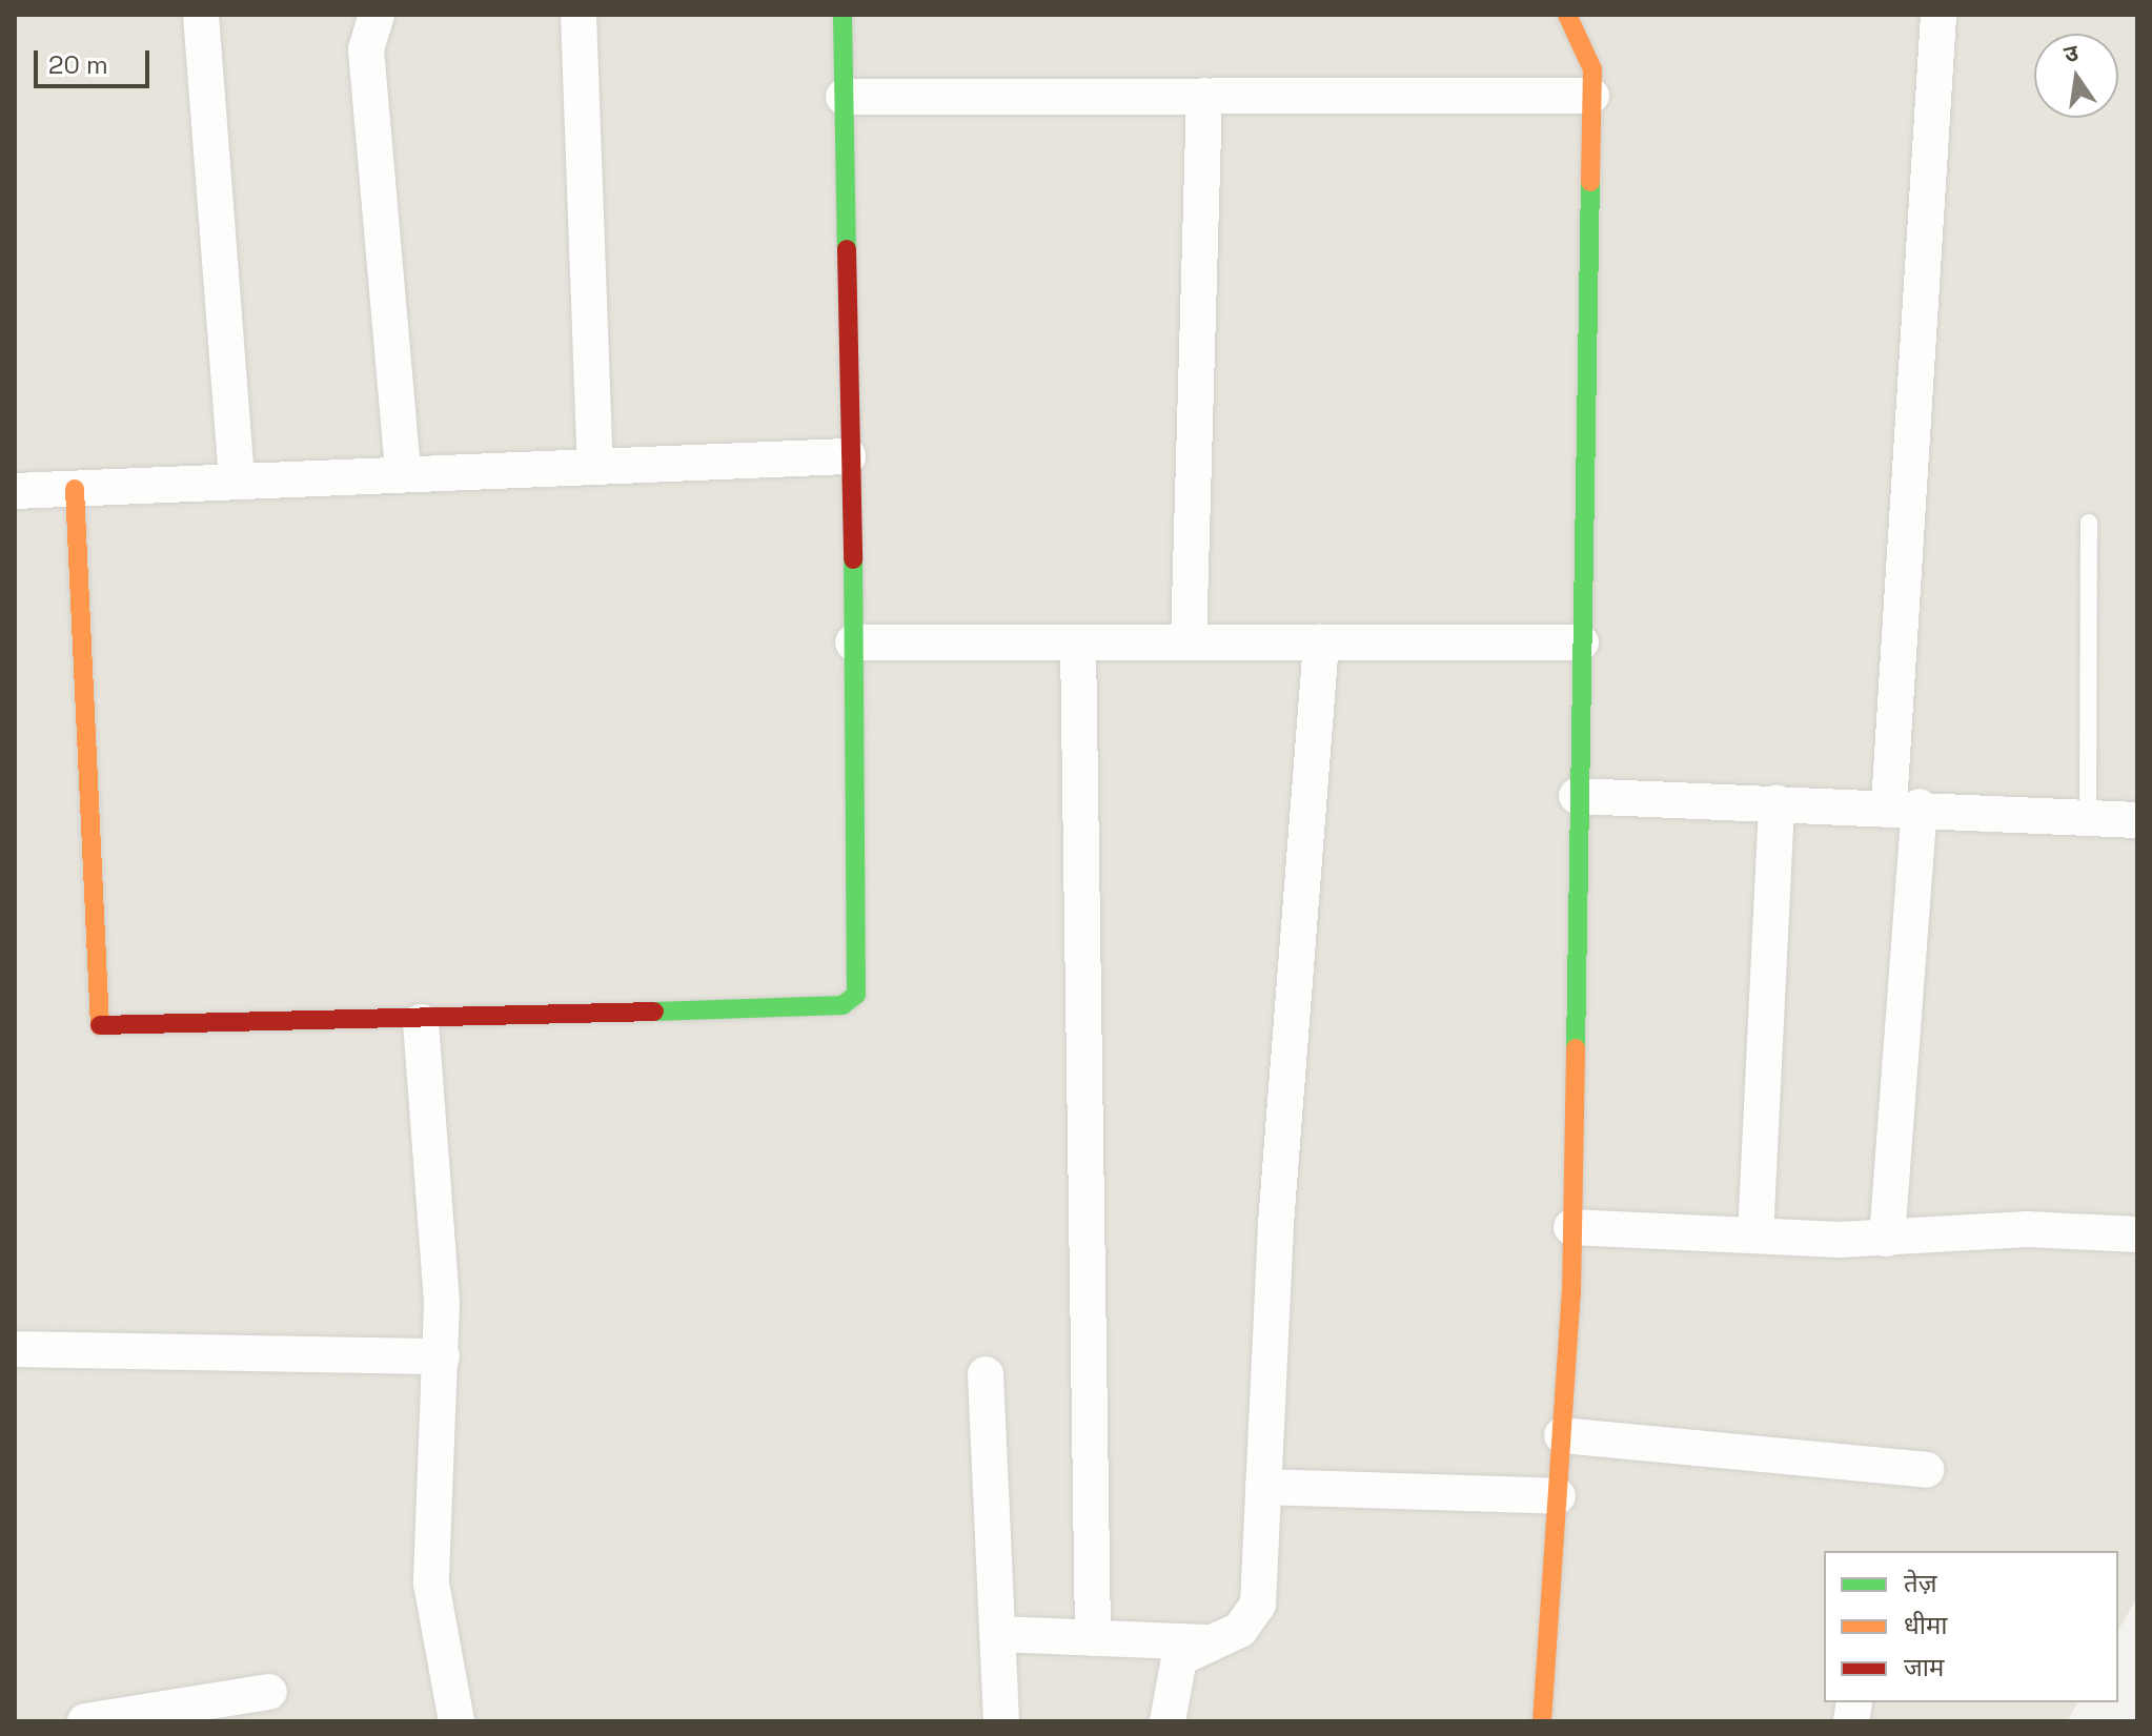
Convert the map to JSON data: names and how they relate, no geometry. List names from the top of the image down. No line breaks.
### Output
{"legend":["तेज़","धीमा","जाम"],"scale_bar":"20 m","north":"top"}
